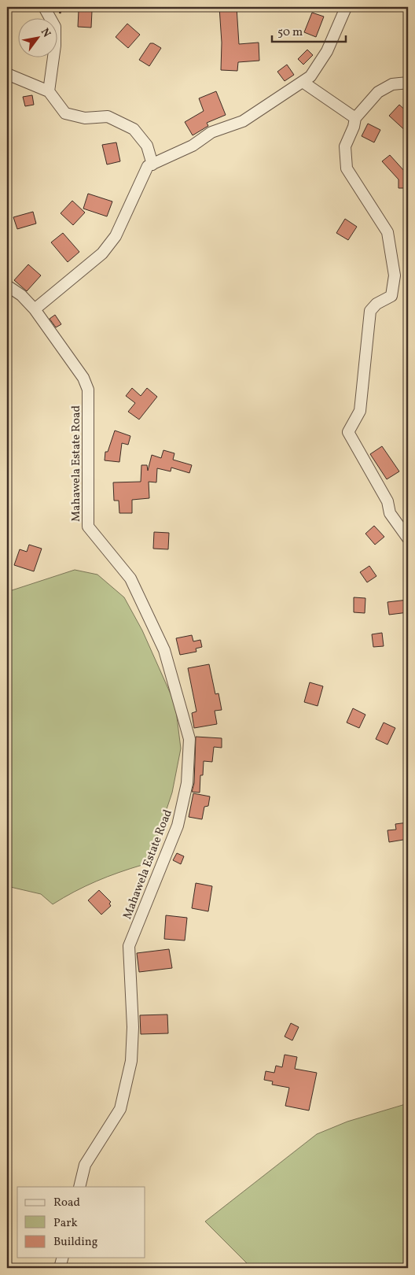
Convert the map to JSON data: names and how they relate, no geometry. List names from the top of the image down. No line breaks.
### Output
{"streets":{"street":["Mahawela Estate Road"]},"legend":["Road","Park","Building"],"scale_bar":"50 m","north":"top right"}
